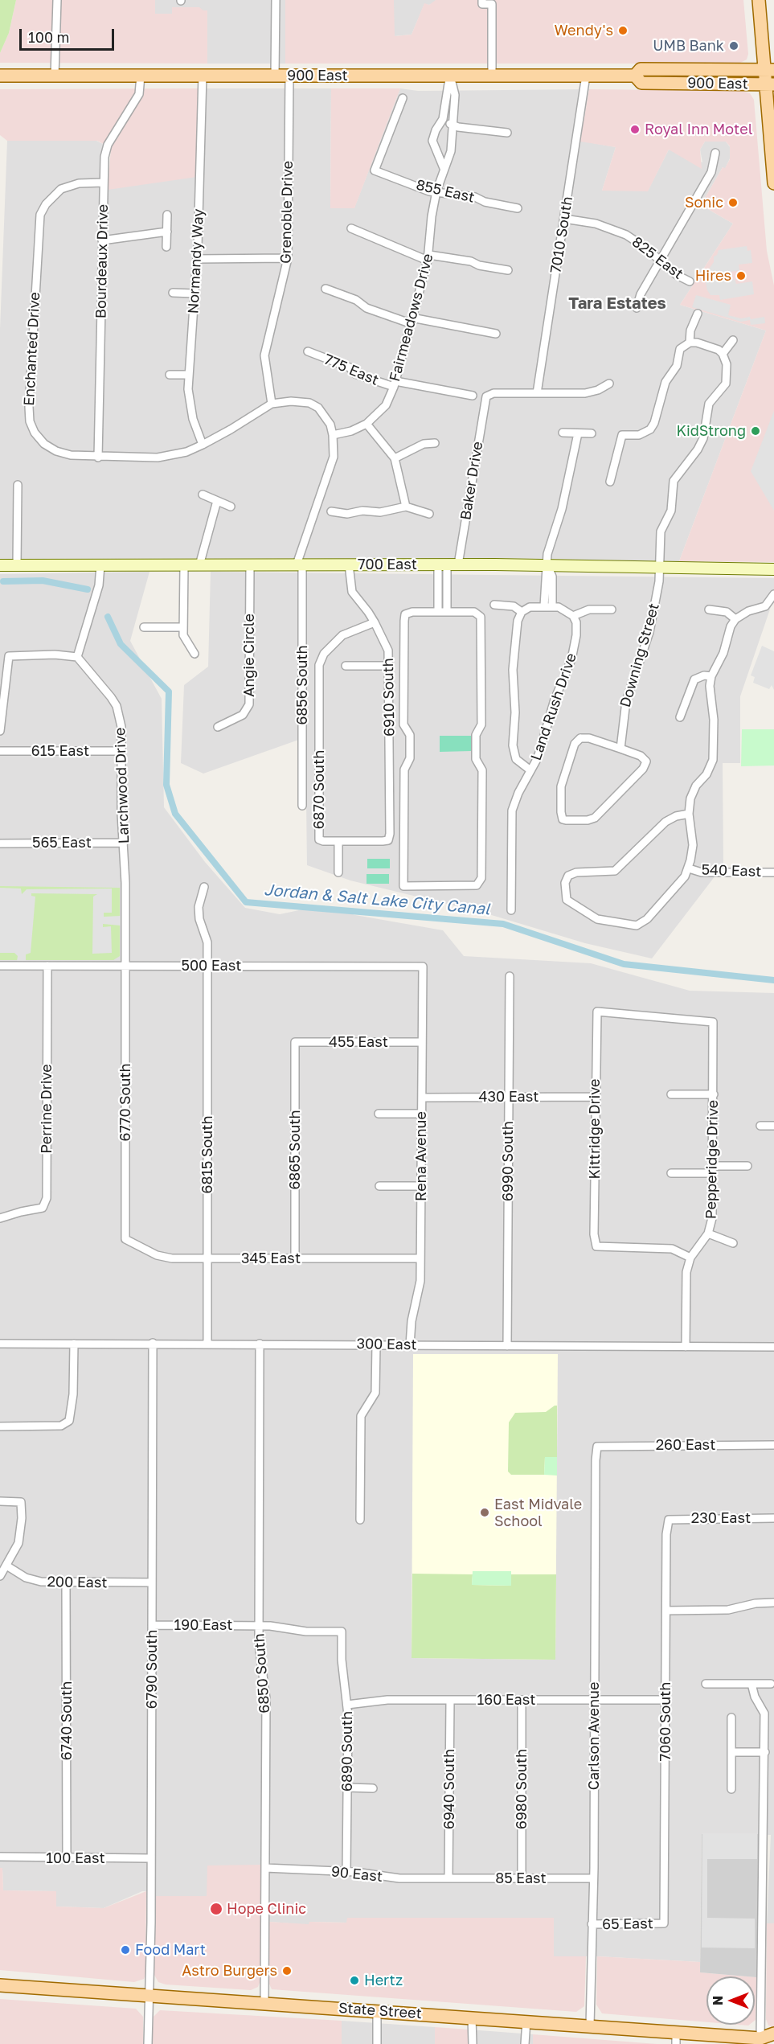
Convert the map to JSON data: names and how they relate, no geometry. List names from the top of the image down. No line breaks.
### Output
{"streets":{"main road":["900 East","State Street"],"street":["855 East","Grenoble Drive","7010 South","825 East","Bourdeaux Drive","Normandy Way","Fairmeadows Drive","Enchanted Drive","775 East","Baker Drive","700 East","Angie Circle","Downing Street","6856 South","6910 South","Land Rush Drive","615 East","Larchwood Drive","6870 South","565 East","540 East","500 East","455 East","430 East","6770 South","Perrine Drive","Kittridge Drive","6865 South","6815 South","Rena Avenue","Pepperidge Drive","6990 South","345 East","300 East","260 East","230 East","200 East","190 East","6790 South","6850 South","160 East","6740 South","7060 South","Carlson Avenue","6890 South","6940 South","6980 South","100 East","90 East","85 East","65 East"]},"crossings":[["900 East","Grenoble Drive"],["900 East","7010 South"],["900 East","Bourdeaux Drive"],["900 East","Normandy Way"],["900 East","Fairmeadows Drive"],["855 East","Fairmeadows Drive"],["Grenoble Drive","Enchanted Drive"],["7010 South","825 East"],["7010 South","Baker Drive"],["Bourdeaux Drive","Enchanted Drive"],["Normandy Way","Enchanted Drive"],["Fairmeadows Drive","Enchanted Drive"],["Fairmeadows Drive","775 East"],["Enchanted Drive","700 East"],["Enchanted Drive","6856 South"],["Baker Drive","700 East"],["700 East","Angie Circle"],["700 East","Downing Street"],["700 East","6856 South"],["700 East","6910 South"],["6910 South","6870 South"],["615 East","Larchwood Drive"],["Larchwood Drive","565 East"],["Larchwood Drive","500 East"],["Larchwood Drive","6770 South"],["500 East","6770 South"],["500 East","Perrine Drive"],["500 East","6815 South"],["500 East","Rena Avenue"],["455 East","6865 South"],["455 East","Rena Avenue"],["430 East","Kittridge Drive"],["430 East","Rena Avenue"],["430 East","6990 South"],["6770 South","345 East"],["Kittridge Drive","Pepperidge Drive"],["6865 South","345 East"],["6815 South","345 East"],["6815 South","300 East"],["Rena Avenue","345 East"],["Rena Avenue","300 East"],["Pepperidge Drive","300 East"],["6990 South","300 East"],["300 East","6790 South"],["300 East","6850 South"],["260 East","Carlson Avenue"],["230 East","7060 South"],["200 East","6790 South"],["200 East","6740 South"],["190 East","6790 South"],["190 East","6850 South"],["190 East","6890 South"],["6790 South","100 East"],["6790 South","State Street"],["6850 South","90 East"],["6850 South","State Street"],["160 East","7060 South"],["160 East","Carlson Avenue"],["160 East","6890 South"],["160 East","6940 South"],["160 East","6980 South"],["6740 South","100 East"],["7060 South","65 East"],["Carlson Avenue","85 East"],["Carlson Avenue","65 East"],["Carlson Avenue","State Street"],["6890 South","90 East"],["6940 South","90 East"],["6940 South","85 East"],["6980 South","85 East"],["90 East","85 East"]],"districts":["Tara Estates"],"water":["Jordan & Salt Lake City Canal"],"places":["Wendy's","UMB Bank","Royal Inn Motel","Sonic","Hires","KidStrong","East Midvale School","Hope Clinic","Food Mart","Astro Burgers","Hertz"],"scale_bar":"100 m","north":"left"}
